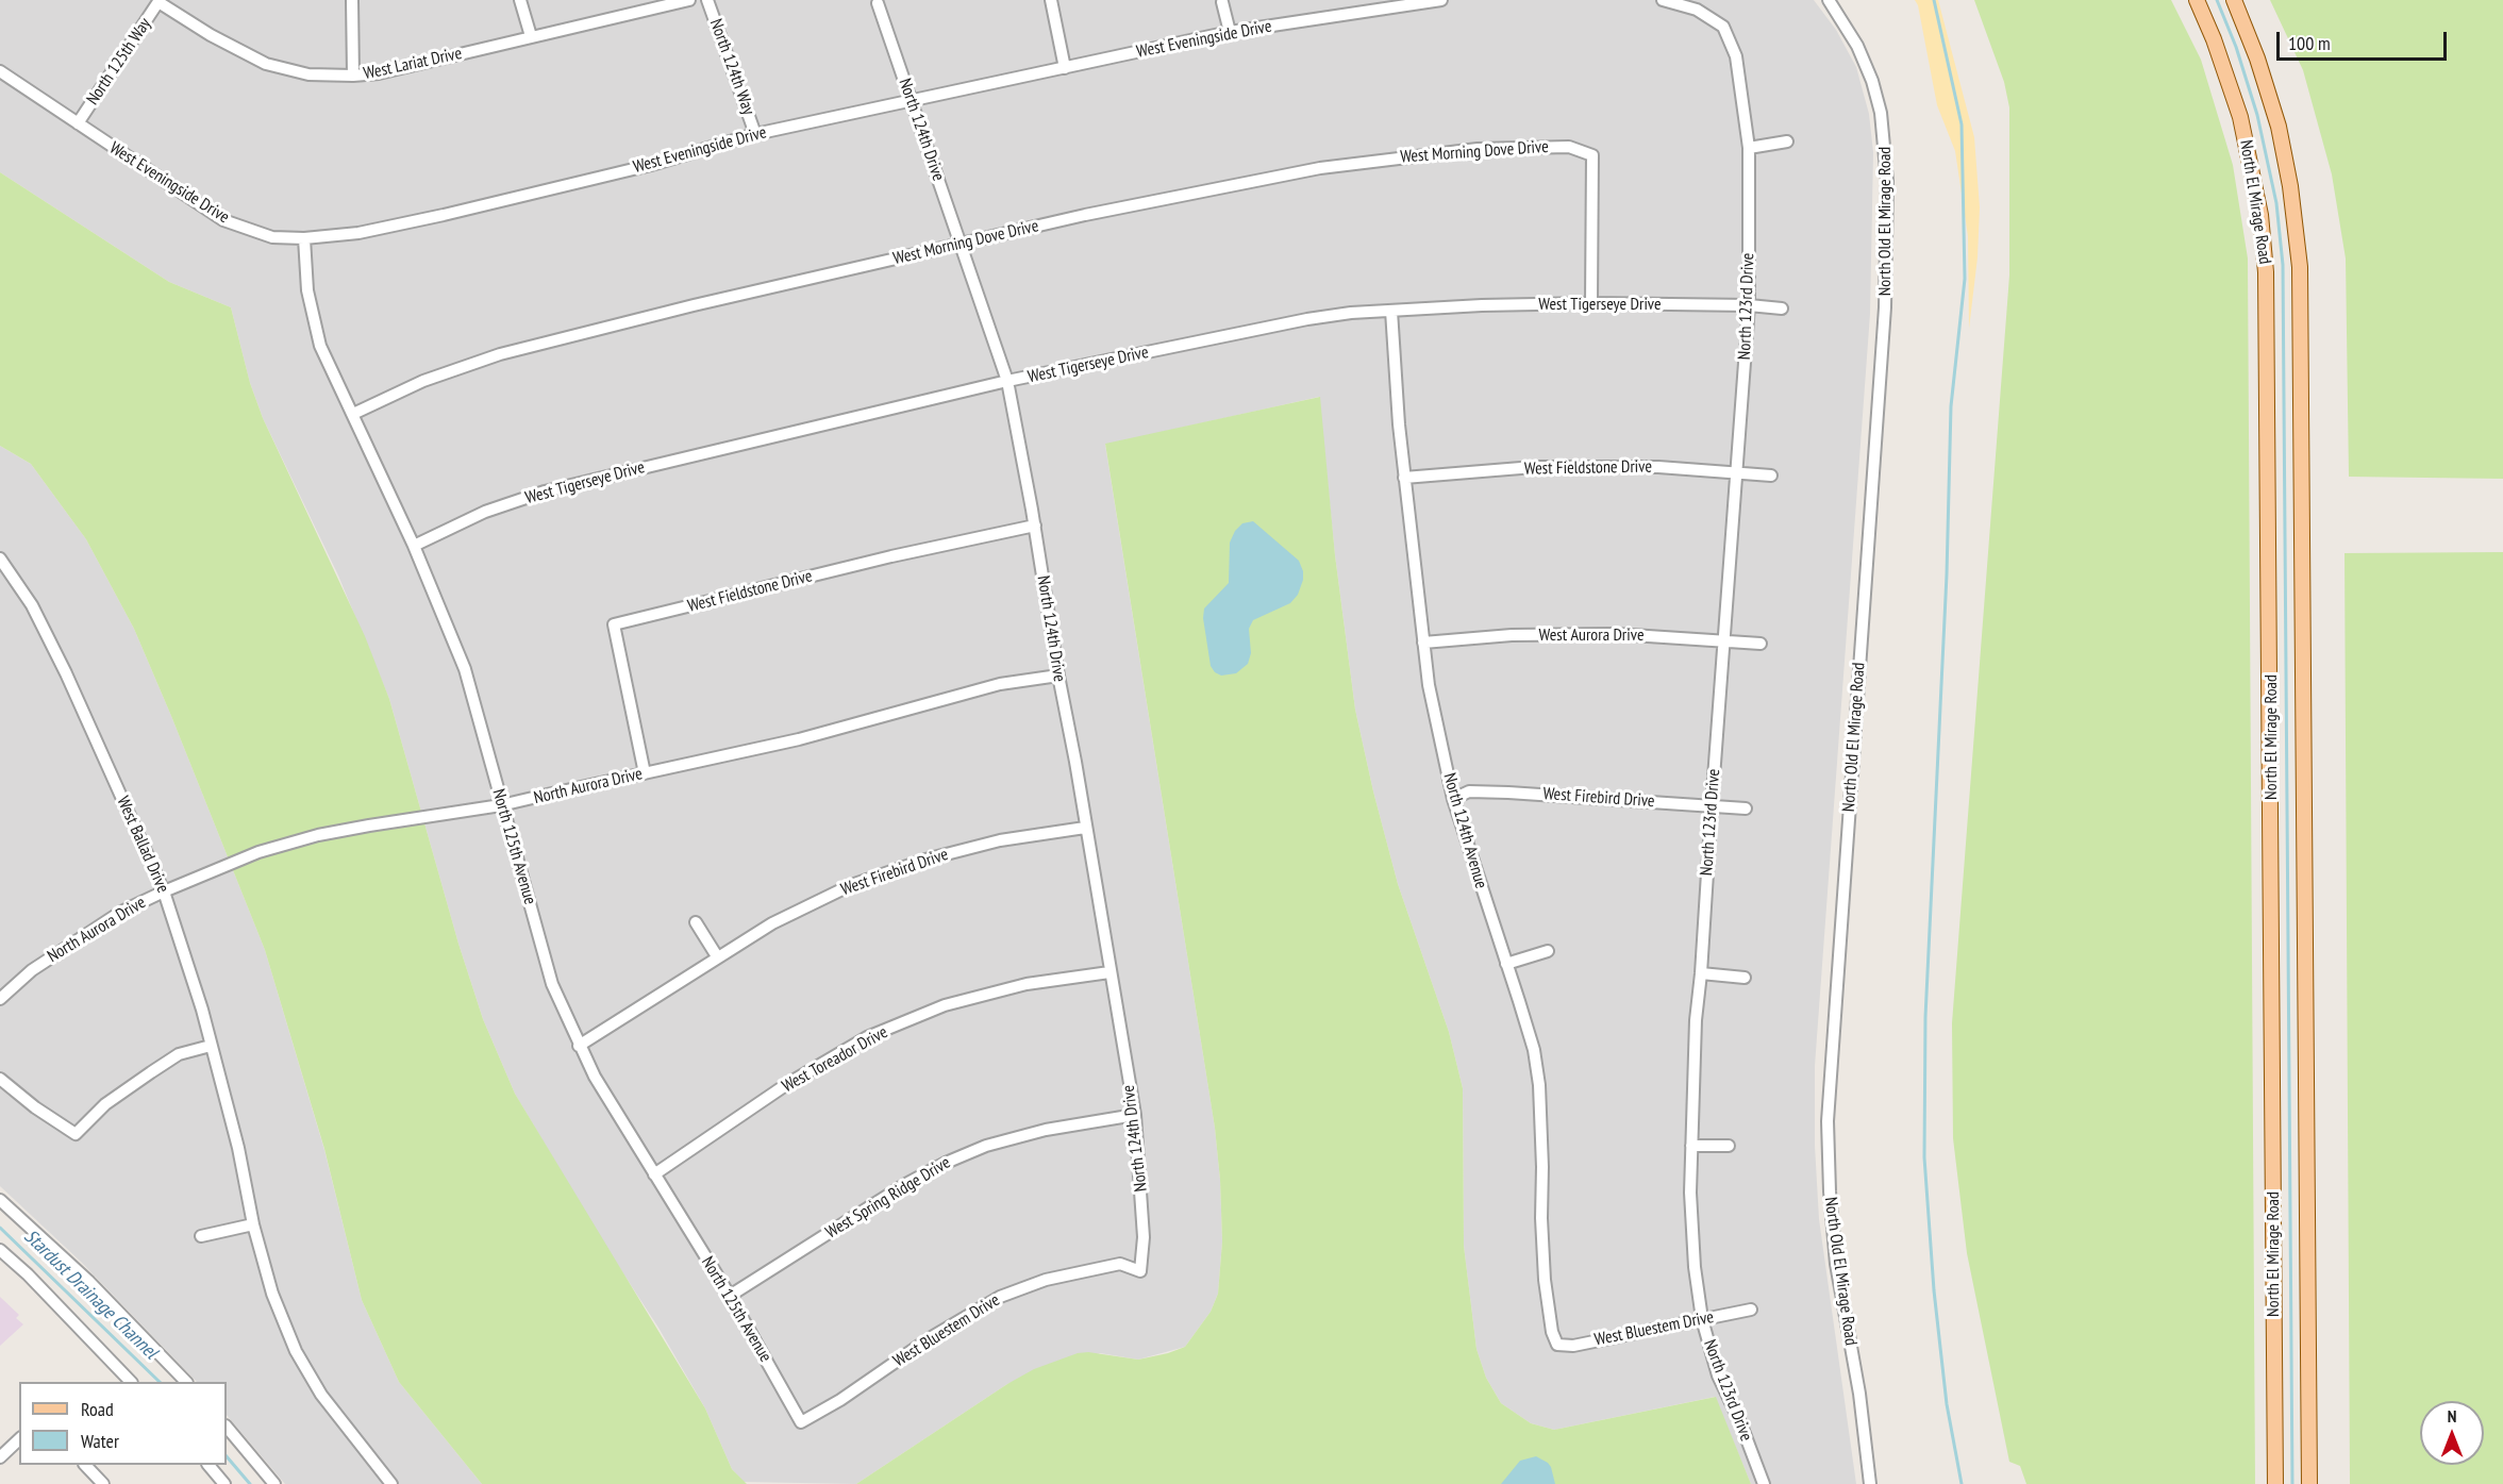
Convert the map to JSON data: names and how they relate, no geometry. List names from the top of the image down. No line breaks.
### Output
{"streets":{"main road":["North El Mirage Road"],"street":["West Eveningside Drive","North 125th Way","West Lariat Drive","North 124th Way","North 124th Drive","West Morning Dove Drive","North Old El Mirage Road","West Tigerseye Drive","North 123rd Drive","West Fieldstone Drive","West Aurora Drive","North Aurora Drive","West Firebird Drive","North 124th Avenue","West Ballad Drive","North 125th Avenue","West Toreador Drive","West Spring Ridge Drive","West Bluestem Drive"]},"crossings":[["West Eveningside Drive","North 125th Way"],["West Eveningside Drive","North 124th Way"],["West Eveningside Drive","North 124th Drive"],["West Eveningside Drive","North 125th Avenue"],["North 125th Way","West Lariat Drive"],["North 124th Drive","West Morning Dove Drive"],["North 124th Drive","West Tigerseye Drive"],["North 124th Drive","West Fieldstone Drive"],["North 124th Drive","North Aurora Drive"],["North 124th Drive","West Firebird Drive"],["North 124th Drive","West Toreador Drive"],["North 124th Drive","West Spring Ridge Drive"],["North 124th Drive","West Bluestem Drive"],["West Morning Dove Drive","West Tigerseye Drive"],["West Morning Dove Drive","North 125th Avenue"],["West Tigerseye Drive","North 123rd Drive"],["West Tigerseye Drive","North 124th Avenue"],["West Tigerseye Drive","North 125th Avenue"],["North 123rd Drive","West Fieldstone Drive"],["North 123rd Drive","West Aurora Drive"],["North 123rd Drive","West Firebird Drive"],["North 123rd Drive","West Bluestem Drive"],["West Fieldstone Drive","North Aurora Drive"],["West Fieldstone Drive","North 124th Avenue"],["West Aurora Drive","North 124th Avenue"],["North Aurora Drive","West Ballad Drive"],["North Aurora Drive","North 125th Avenue"],["West Firebird Drive","North 124th Avenue"],["West Firebird Drive","North 125th Avenue"],["North 124th Avenue","West Bluestem Drive"],["North 125th Avenue","West Toreador Drive"],["North 125th Avenue","West Spring Ridge Drive"],["North 125th Avenue","West Bluestem Drive"]],"water":["Stardust Drainage Channel"],"legend":["Road","Water"],"scale_bar":"100 m","north":"top"}
